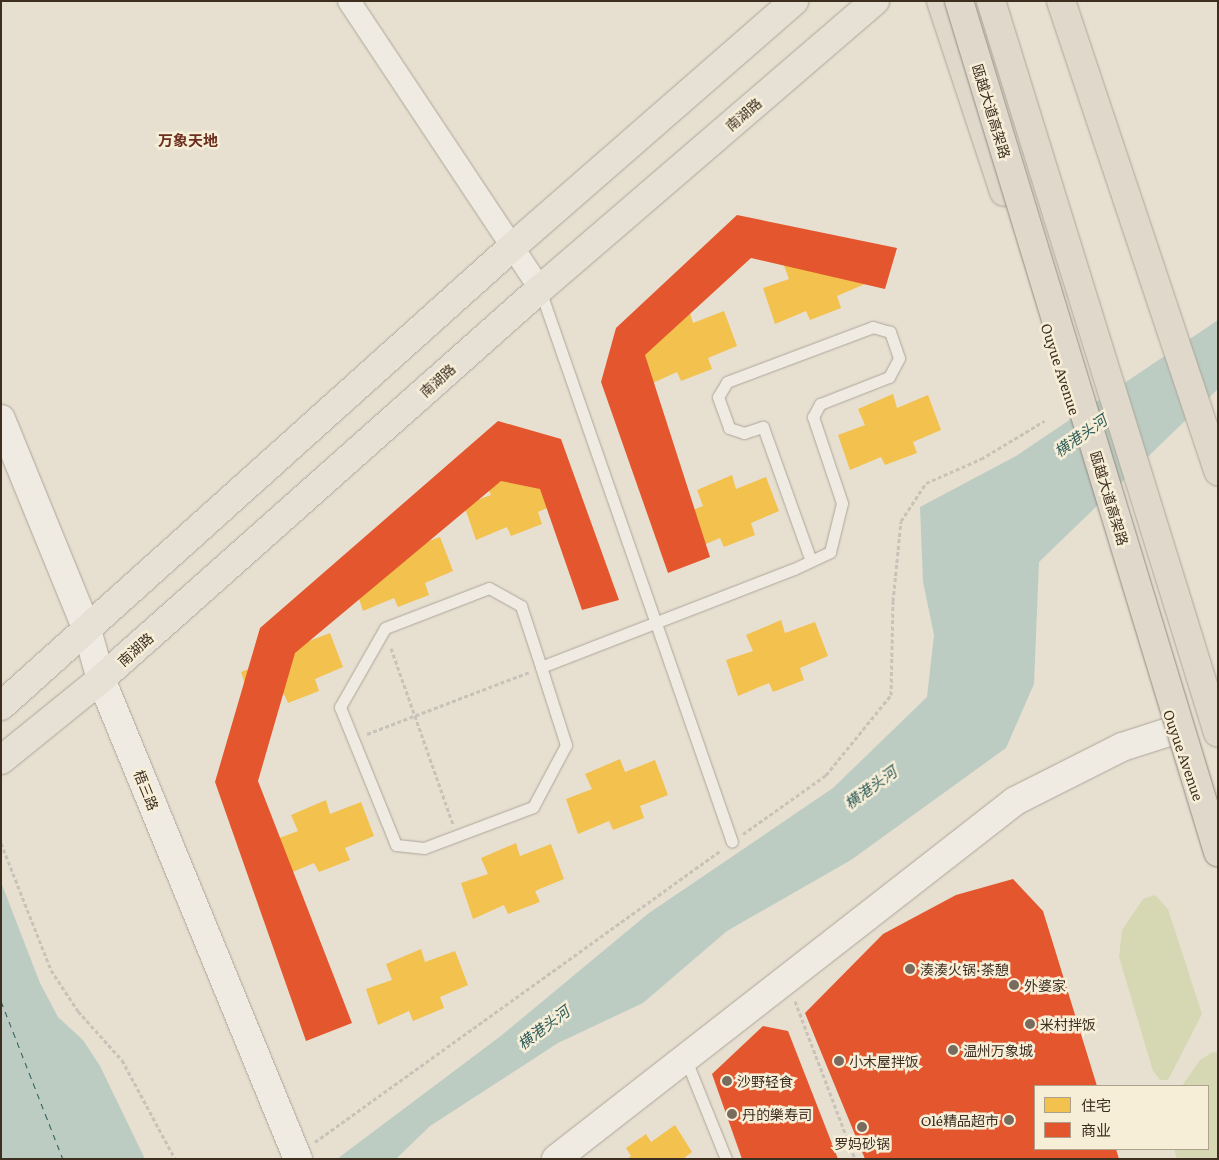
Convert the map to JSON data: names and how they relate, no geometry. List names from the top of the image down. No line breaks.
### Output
{"streets":{"highway":["瓯越大道高架路","Ouyue Avenue"],"main road":["南湖路"],"street":["梧三路"]},"crossings":[["瓯越大道高架路","Ouyue Avenue"],["南湖路","梧三路"]],"districts":["万象天地"],"water":["横港头河"],"places":["湊湊火锅·茶憩","外婆家","米村拌饭","温州万象城","小木屋拌饭","沙野轻食","丹的樂寿司","Olé精品超市","罗妈砂锅"],"legend":["住宅","商业"]}
